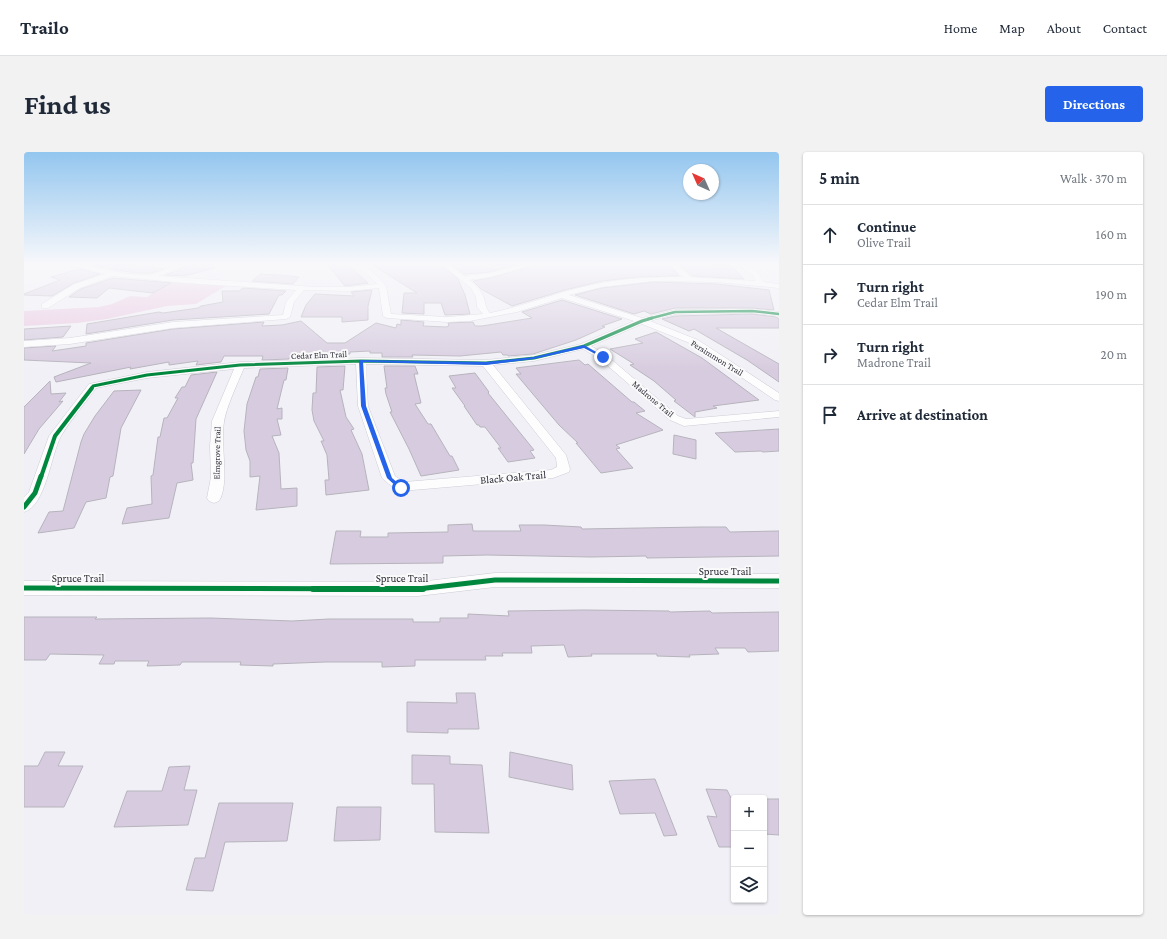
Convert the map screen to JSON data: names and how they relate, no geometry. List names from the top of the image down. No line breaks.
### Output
{"streets":{"street":["Cedar Elm Trail","Persimmon Trail","Madrone Trail","Elmgrove Trail","Black Oak Trail","Spruce Trail"]},"crossings":[["Cedar Elm Trail","Persimmon Trail"],["Cedar Elm Trail","Madrone Trail"],["Cedar Elm Trail","Elmgrove Trail"],["Cedar Elm Trail","Black Oak Trail"]],"north":"top left","page":{"header":"Trailo","nav":["Home","Map","About","Contact"],"buttons":"Directions","title":"Find us","heading":["5 min","Walk · 370 m"],"list":[["Continue","Olive Trail","160 m"],["Turn right","Cedar Elm Trail","190 m"],["Turn right","Madrone Trail","20 m"],"Arrive at destination"],"map_buttons":["+","−"]}}
